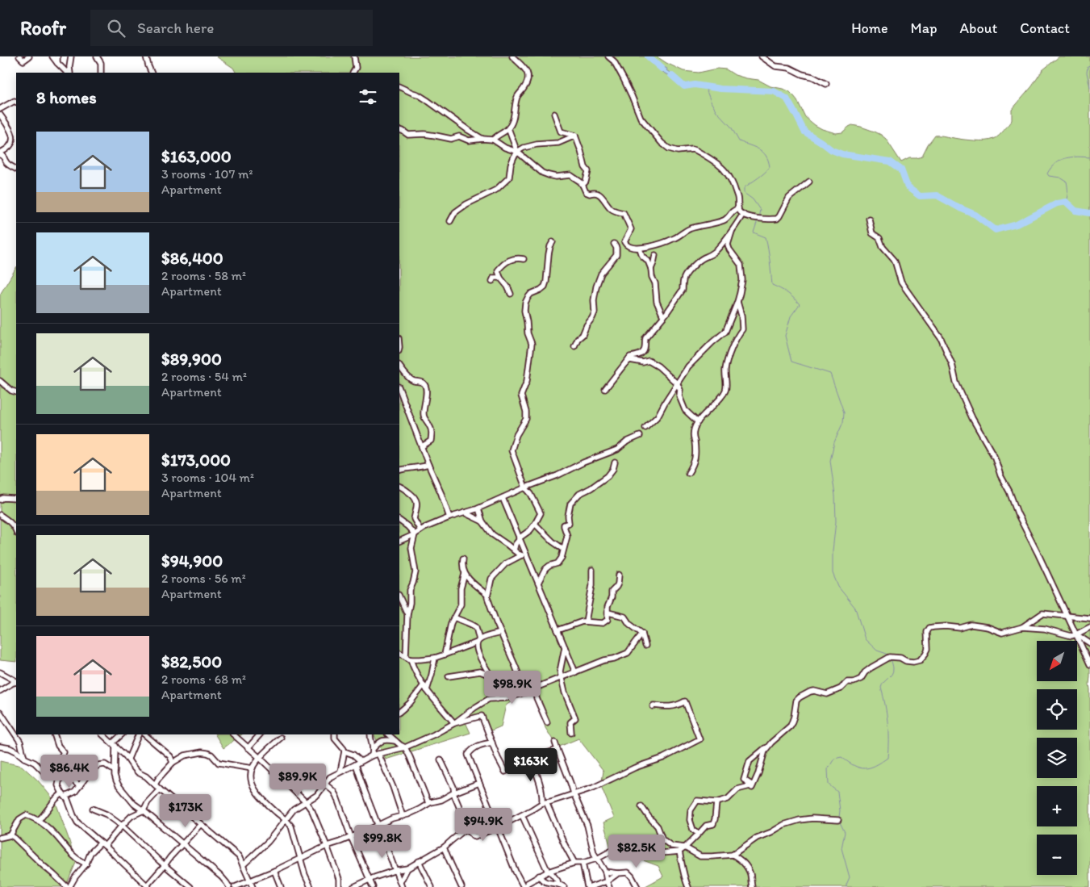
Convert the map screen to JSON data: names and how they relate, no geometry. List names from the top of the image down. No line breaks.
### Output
{"north":"bottom left","page":{"header":"Roofr","search":"Search here","nav":["Home","Map","About","Contact"],"heading":"8 homes","list":[{"name":"$163,000","note":"3 rooms · 107 m² · Apartment"},{"name":"$86,400","note":"2 rooms · 58 m² · Apartment"},{"name":"$89,900","note":"2 rooms · 54 m² · Apartment"},{"name":"$173,000","note":"3 rooms · 104 m² · Apartment"},{"name":"$94,900","note":"2 rooms · 56 m² · Apartment"},{"name":"$82,500","note":"2 rooms · 68 m² · Apartment"}],"map_buttons":["+","−"],"price":["$98.9K","$163K","$86.4K","$89.9K","$173K","$94.9K","$99.8K","$82.5K"]}}
